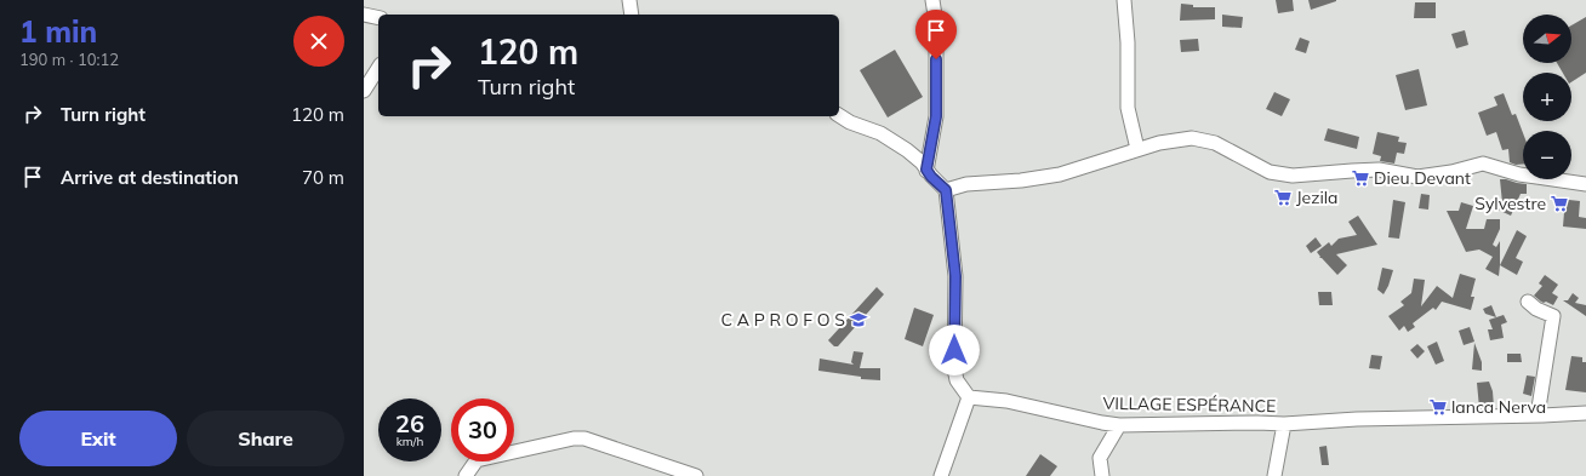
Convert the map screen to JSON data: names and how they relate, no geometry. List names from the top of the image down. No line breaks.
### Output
{"streets":{"street":["VILLAGE ESPÉRANCE"]},"places":{"supermarket":["Dieu Devant","Jezila","Sylvestre","lanca Nerva"],"school or university":["C A P R O F O S"]},"north":"right","page":{"heading":["1 min","190 m · 10:12"],"map_buttons":["+","−"],"turn":["120 m","Turn right"],"list":[{"name":"Turn right","value":"120 m"},{"name":"Arrive at destination","value":"70 m"}],"speed":"26 km/h","limit":"30","buttons":["Exit","Share"]}}
